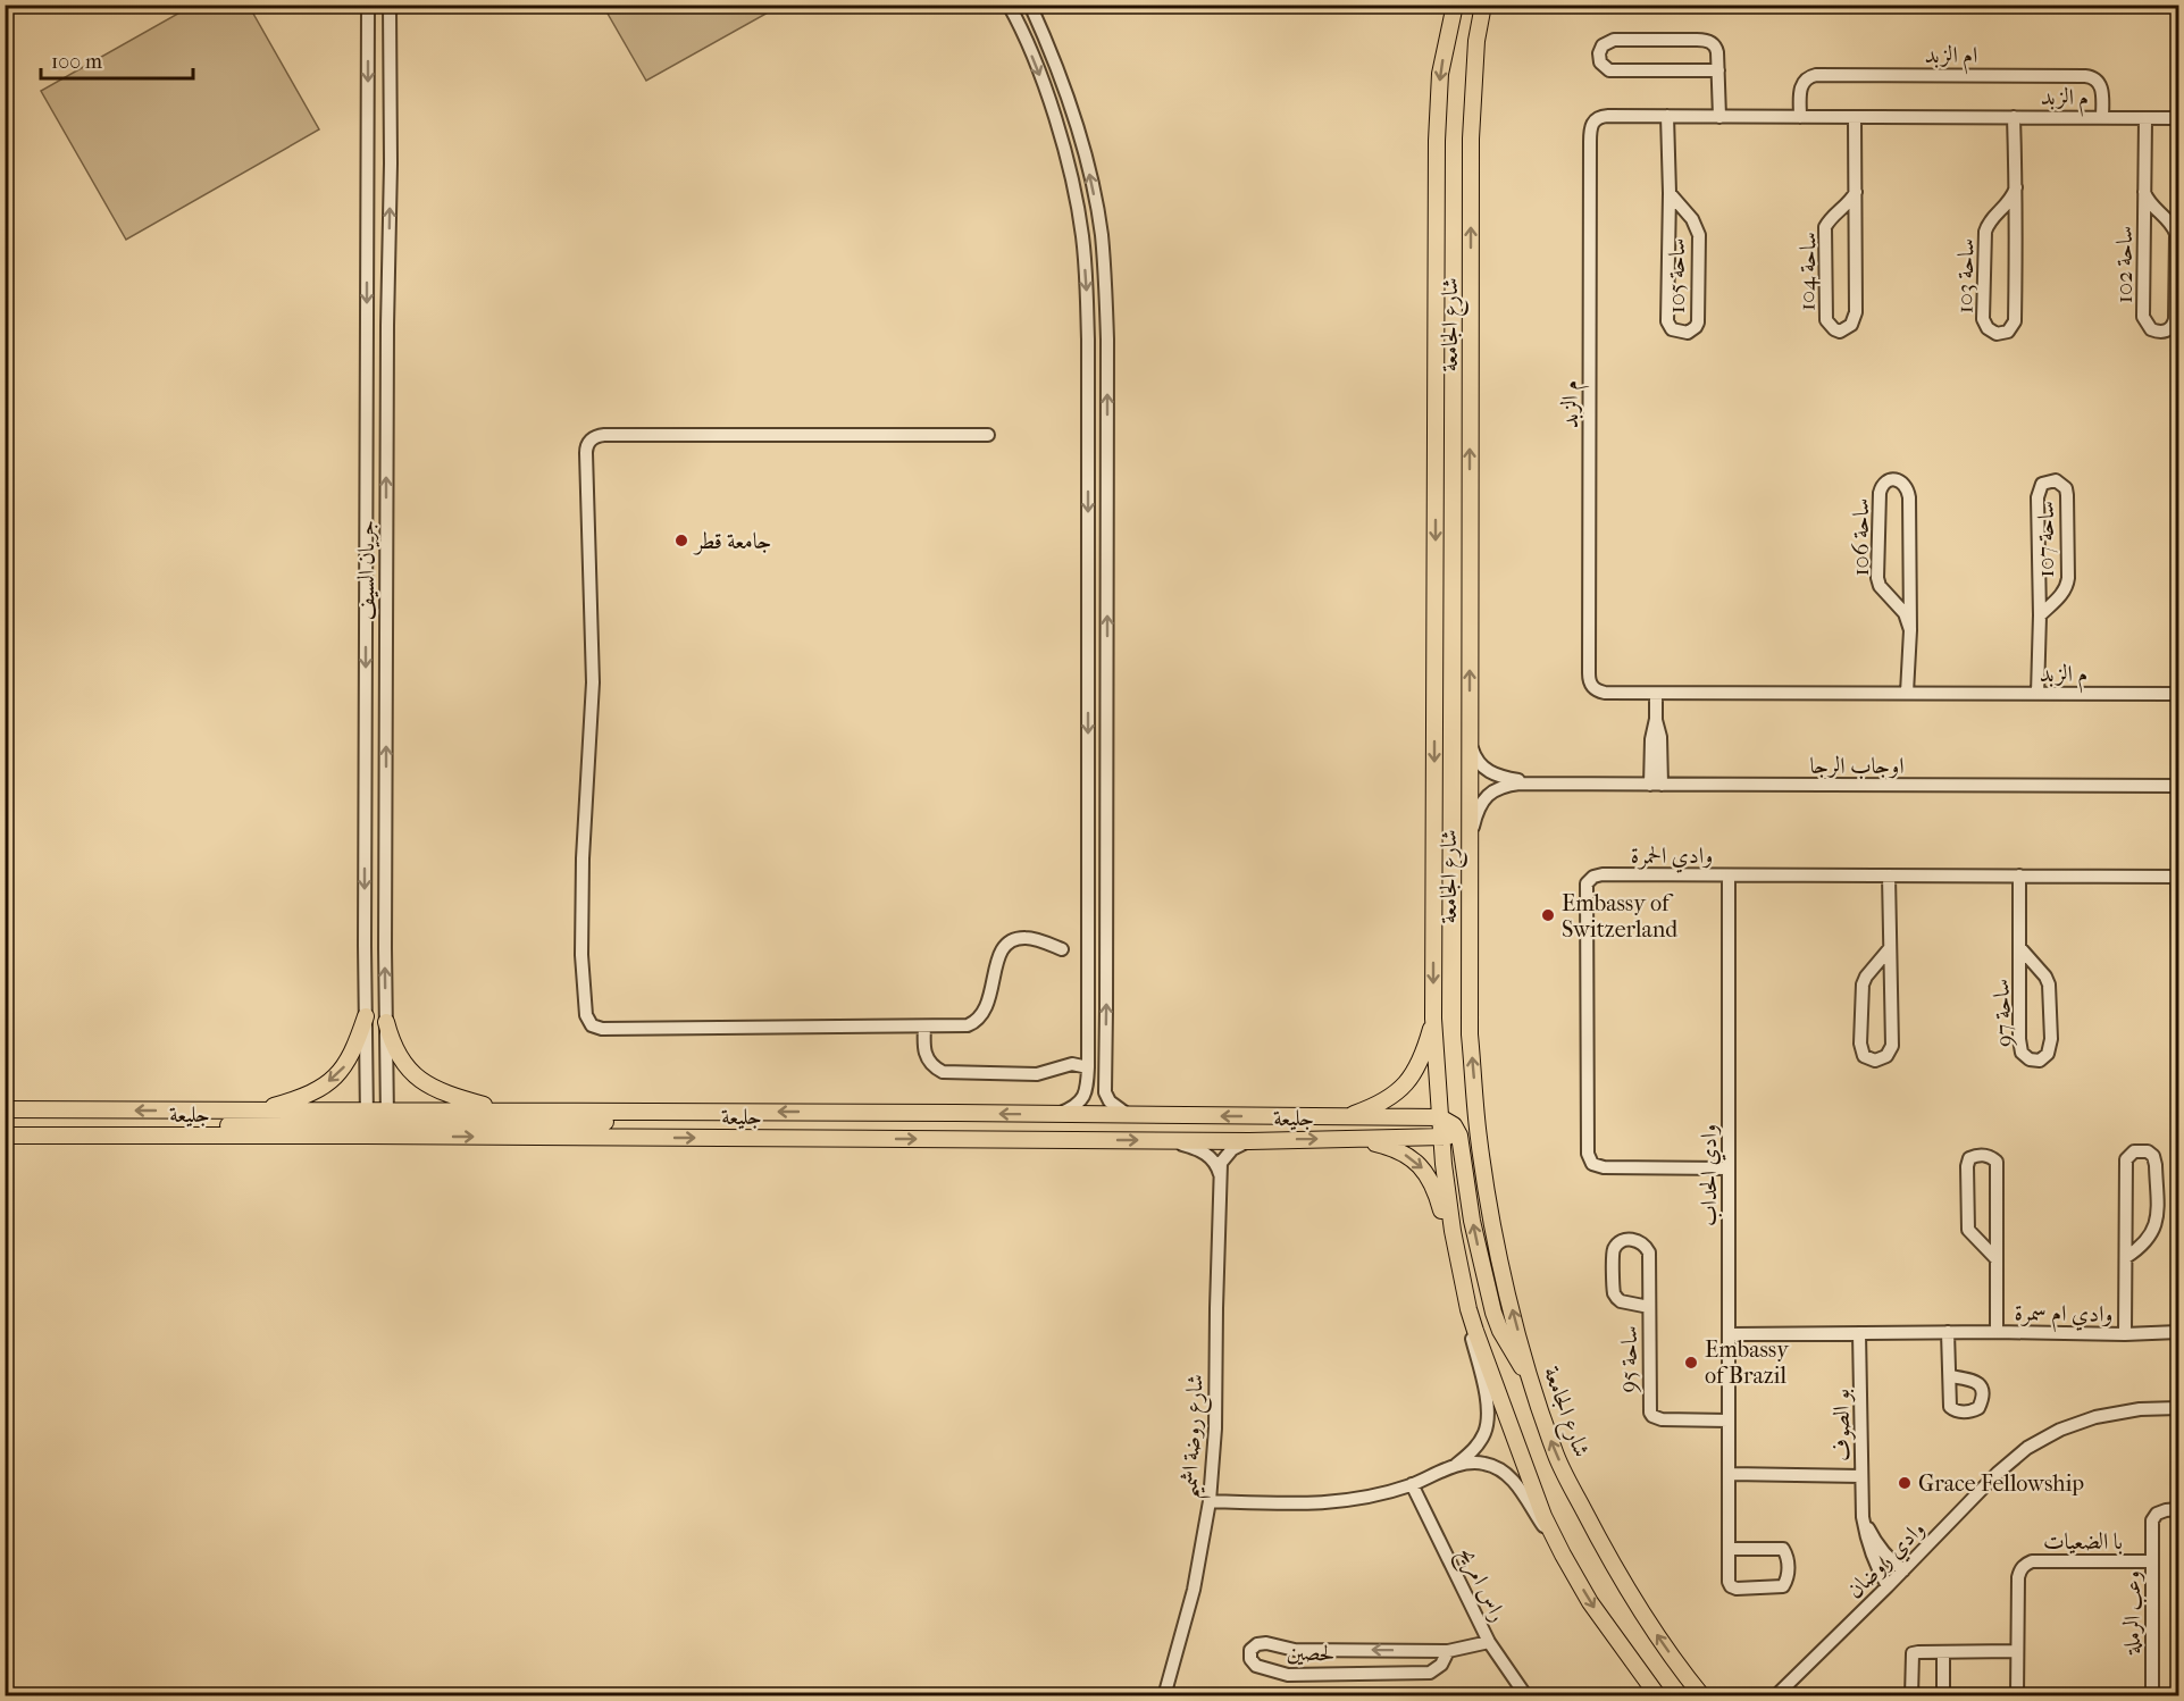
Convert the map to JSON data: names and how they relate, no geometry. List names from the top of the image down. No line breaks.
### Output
{"streets":{"main road":["شارع الجامعة","جليعة"],"street":["ام الزبد","م الزبد","ساحة 102","ساحة 104","ساحة 105","ساحة 103","ساحة 106","ساحة 107","جريان السيف","اوجاب الرجا","وادي الحمرة","ساحة 97","وادي الحداب","وادي ام سمرة","ساحة 95","بو الصوف","شارع روضة اشميم","با الضعيات","وادي روضان","راس امريح","وعب الرملة","لحصين"]},"crossings":[["ام الزبد","م الزبد"],["م الزبد","ساحة 102"],["م الزبد","ساحة 104"],["م الزبد","ساحة 105"],["م الزبد","ساحة 103"],["م الزبد","ساحة 106"],["م الزبد","ساحة 107"],["شارع الجامعة","اوجاب الرجا"],["شارع الجامعة","جليعة"],["جريان السيف","جليعة"],["وادي الحمرة","ساحة 97"],["وادي الحمرة","وادي الحداب"],["وادي الحداب","وادي ام سمرة"],["وادي الحداب","ساحة 95"],["وادي ام سمرة","بو الصوف"],["بو الصوف","وادي روضان"],["با الضعيات","وعب الرملة"],["راس امريح","لحصين"]],"places":["جامعة قطر","Embassy of Switzerland","Embassy of Brazil","Grace Fellowship"],"scale_bar":"100 m"}
